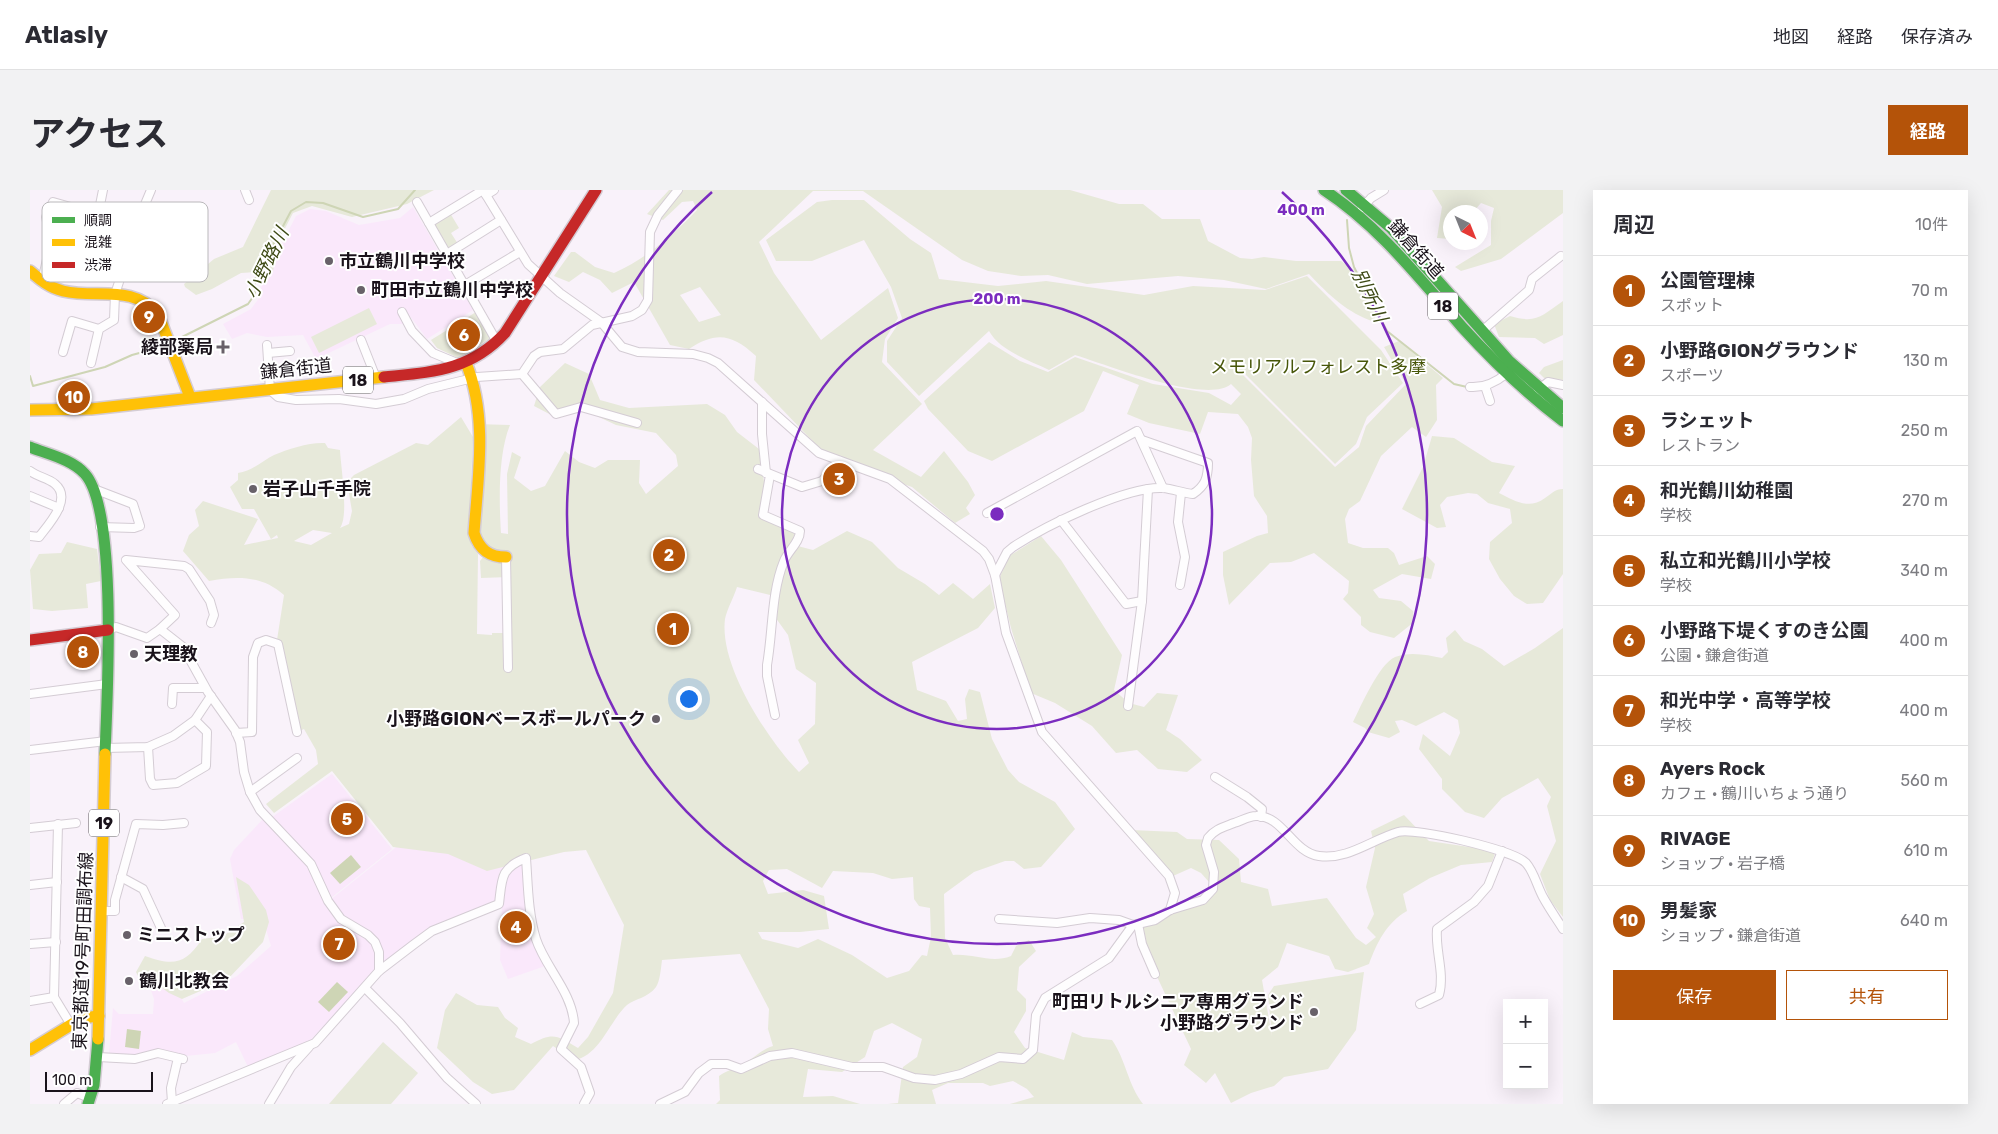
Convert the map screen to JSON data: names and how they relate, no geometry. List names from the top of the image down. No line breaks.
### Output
{"streets":{"main road":["鎌倉街道","18","19","東京都道19号町田調布線"]},"water":["小野路川","別所川"],"parks":["メモリアルフォレスト多摩"],"places":{"other":["市立鶴川中学校","町田市立鶴川中学校","岩子山千手院","天理教","小野路GIONベースボールパーク","ミニストップ","鶴川北教会","町田リトルシニア専用グランド 小野路グラウンド"],"health":["綾部薬局"]},"legend":["順調","混雑","渋滞"],"scale_bar":"100 m","north":"bottom right","page":{"header":"Atlasly","nav":["地図","経路","保存済み"],"title":"アクセス","buttons":["経路",["保存","共有"]],"heading":["周辺","10件"],"list":[{"mark":"1","name":"公園管理棟","note":"スポット","value":"70 m"},{"mark":"2","name":"小野路GIONグラウンド","note":"スポーツ","value":"130 m"},{"mark":"3","name":"ラシェット","note":"レストラン","value":"250 m"},{"mark":"4","name":"和光鶴川幼稚園","note":"学校","value":"270 m"},{"mark":"5","name":"私立和光鶴川小学校","note":"学校","value":"340 m"},{"mark":"6","name":"小野路下堤くすのき公園","note":"公園 · 鎌倉街道","value":"400 m"},{"mark":"7","name":"和光中学・高等学校","note":"学校","value":"400 m"},{"mark":"8","name":"Ayers Rock","note":"カフェ · 鶴川いちょう通り","value":"560 m"},{"mark":"9","name":"RIVAGE","note":"ショップ · 岩子橋","value":"610 m"},{"mark":"10","name":"男髪家","note":"ショップ · 鎌倉街道","value":"640 m"}],"pins":["9","6","10","3","2","1","8","5","4","7"],"map_buttons":["+","−"],"scale":"100 m"},"rings":["400 m","200 m"]}
